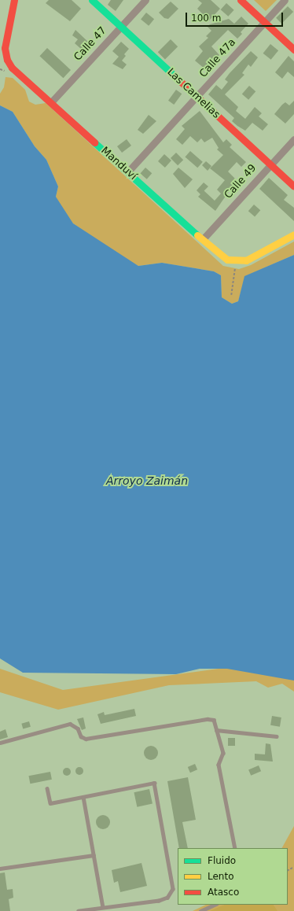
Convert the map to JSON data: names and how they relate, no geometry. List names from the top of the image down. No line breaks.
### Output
{"streets":{"street":["Calle 47","Calle 47a","Las Camelias","Manduví","Calle 49"]},"crossings":[["Calle 47","Las Camelias"],["Calle 47","Manduví"],["Calle 47a","Las Camelias"],["Calle 47a","Manduví"],["Las Camelias","Calle 49"],["Manduví","Calle 49"]],"water":["Arroyo Zaimán"],"legend":["Fluido","Lento","Atasco"],"scale_bar":"100 m"}
